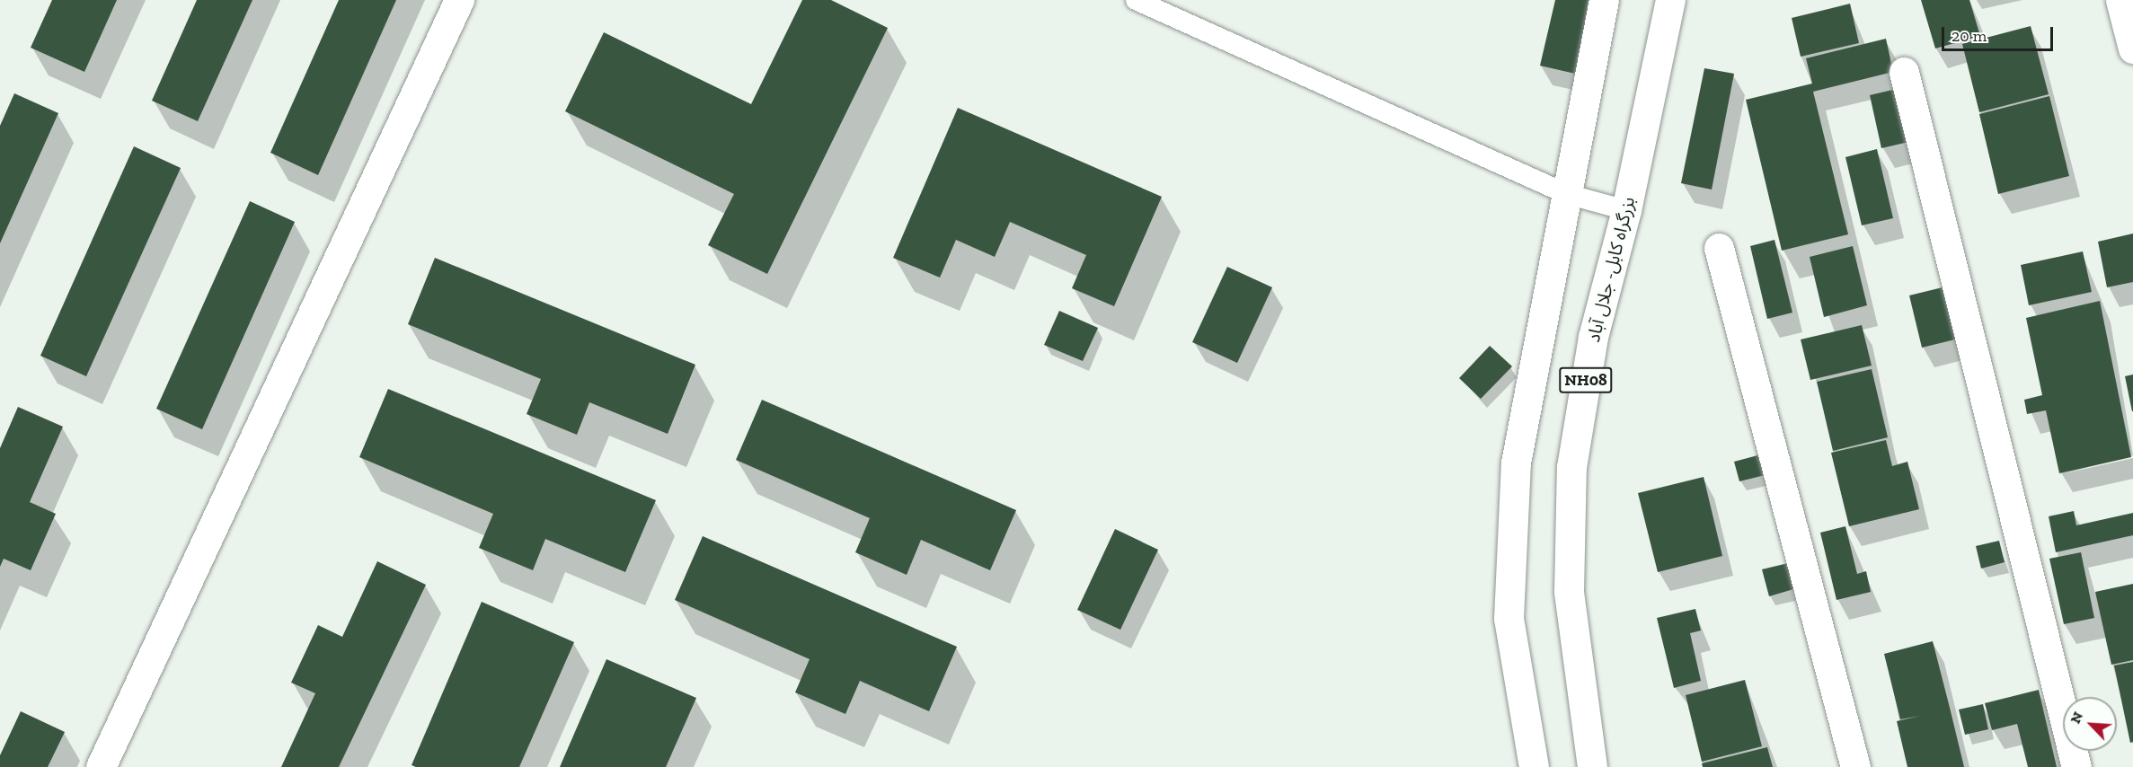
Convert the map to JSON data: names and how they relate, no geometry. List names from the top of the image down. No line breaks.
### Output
{"streets":{"main road":["بزرگراه کابل- جلال آباد","NH08"]},"scale_bar":"20 m","north":"top left"}
